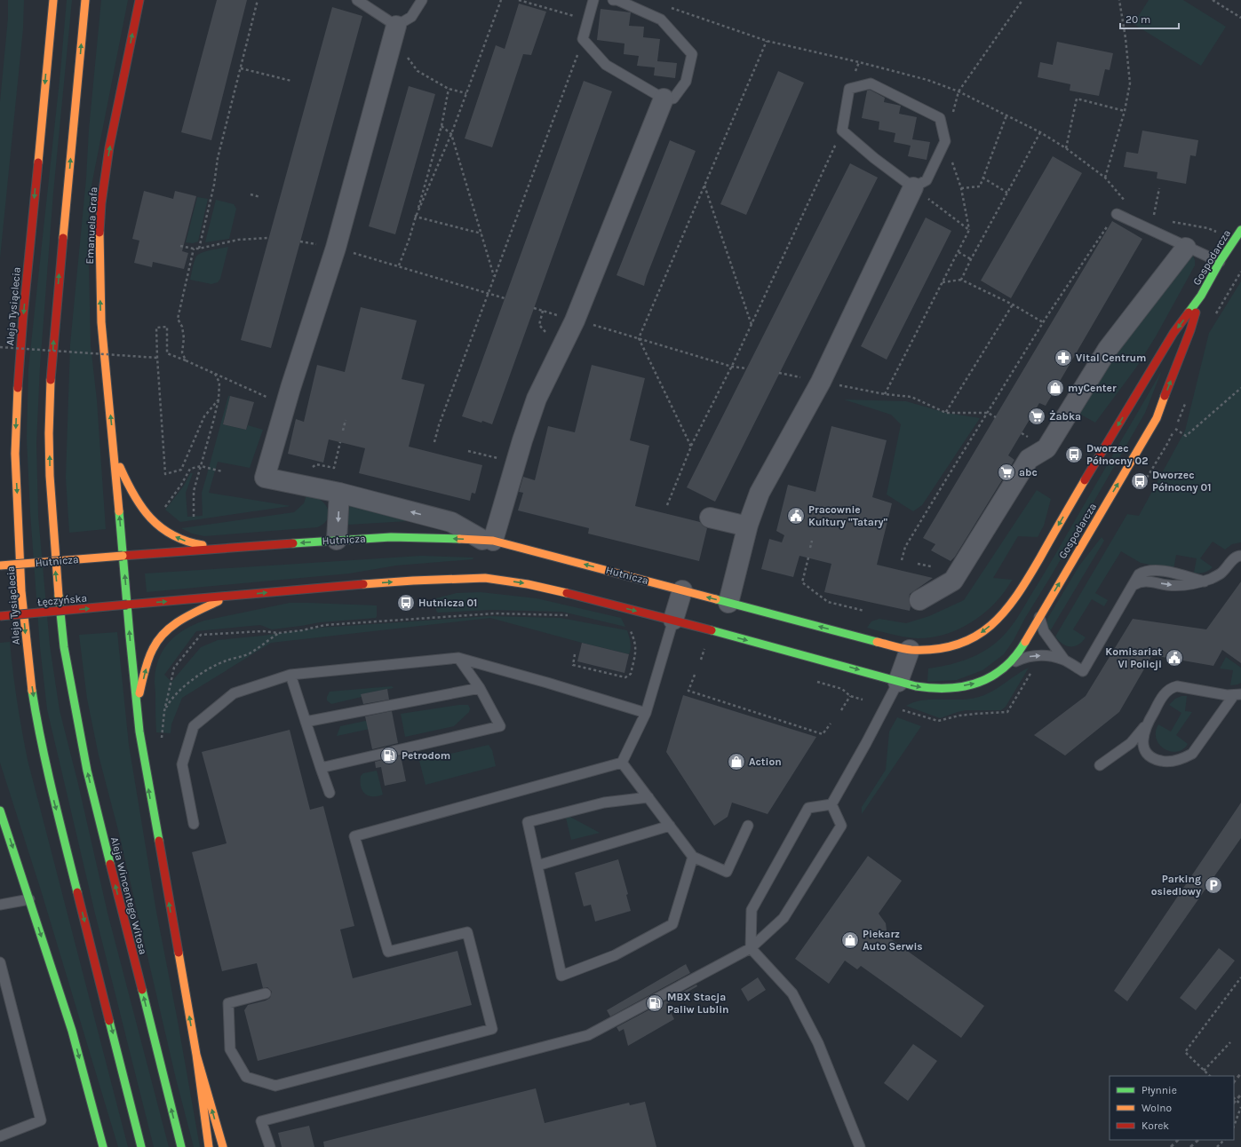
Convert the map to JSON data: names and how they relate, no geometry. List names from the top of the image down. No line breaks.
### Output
{"streets":{"street":["Emanuela Grafa","Gospodarcza","Aleja Tysiąclecia","Hutnicza","Łęczyńska","Aleja Wincentego Witosa"]},"crossings":[["Emanuela Grafa","Hutnicza"],["Gospodarcza","Hutnicza"]],"one_way":["Emanuela Grafa","Łęczyńska"],"places":{"pharmacy":["Vital Centrum"],"shop":["myCenter","Action","Piekarz Auto Serwis"],"supermarket":["Żabka","abc"],"bus stop":["Dworzec Północny 02","Dworzec Północny 01","Hutnicza 01"],"public building":["Pracownie Kultury \"Tatary\"","Komisariat VI Policji"],"fuel station":["Petrodom","MBX Stacja Paliw Lublin"],"parking":["Parking osiedlowy"]},"legend":["Płynnie","Wolno","Korek"],"scale_bar":"20 m"}
